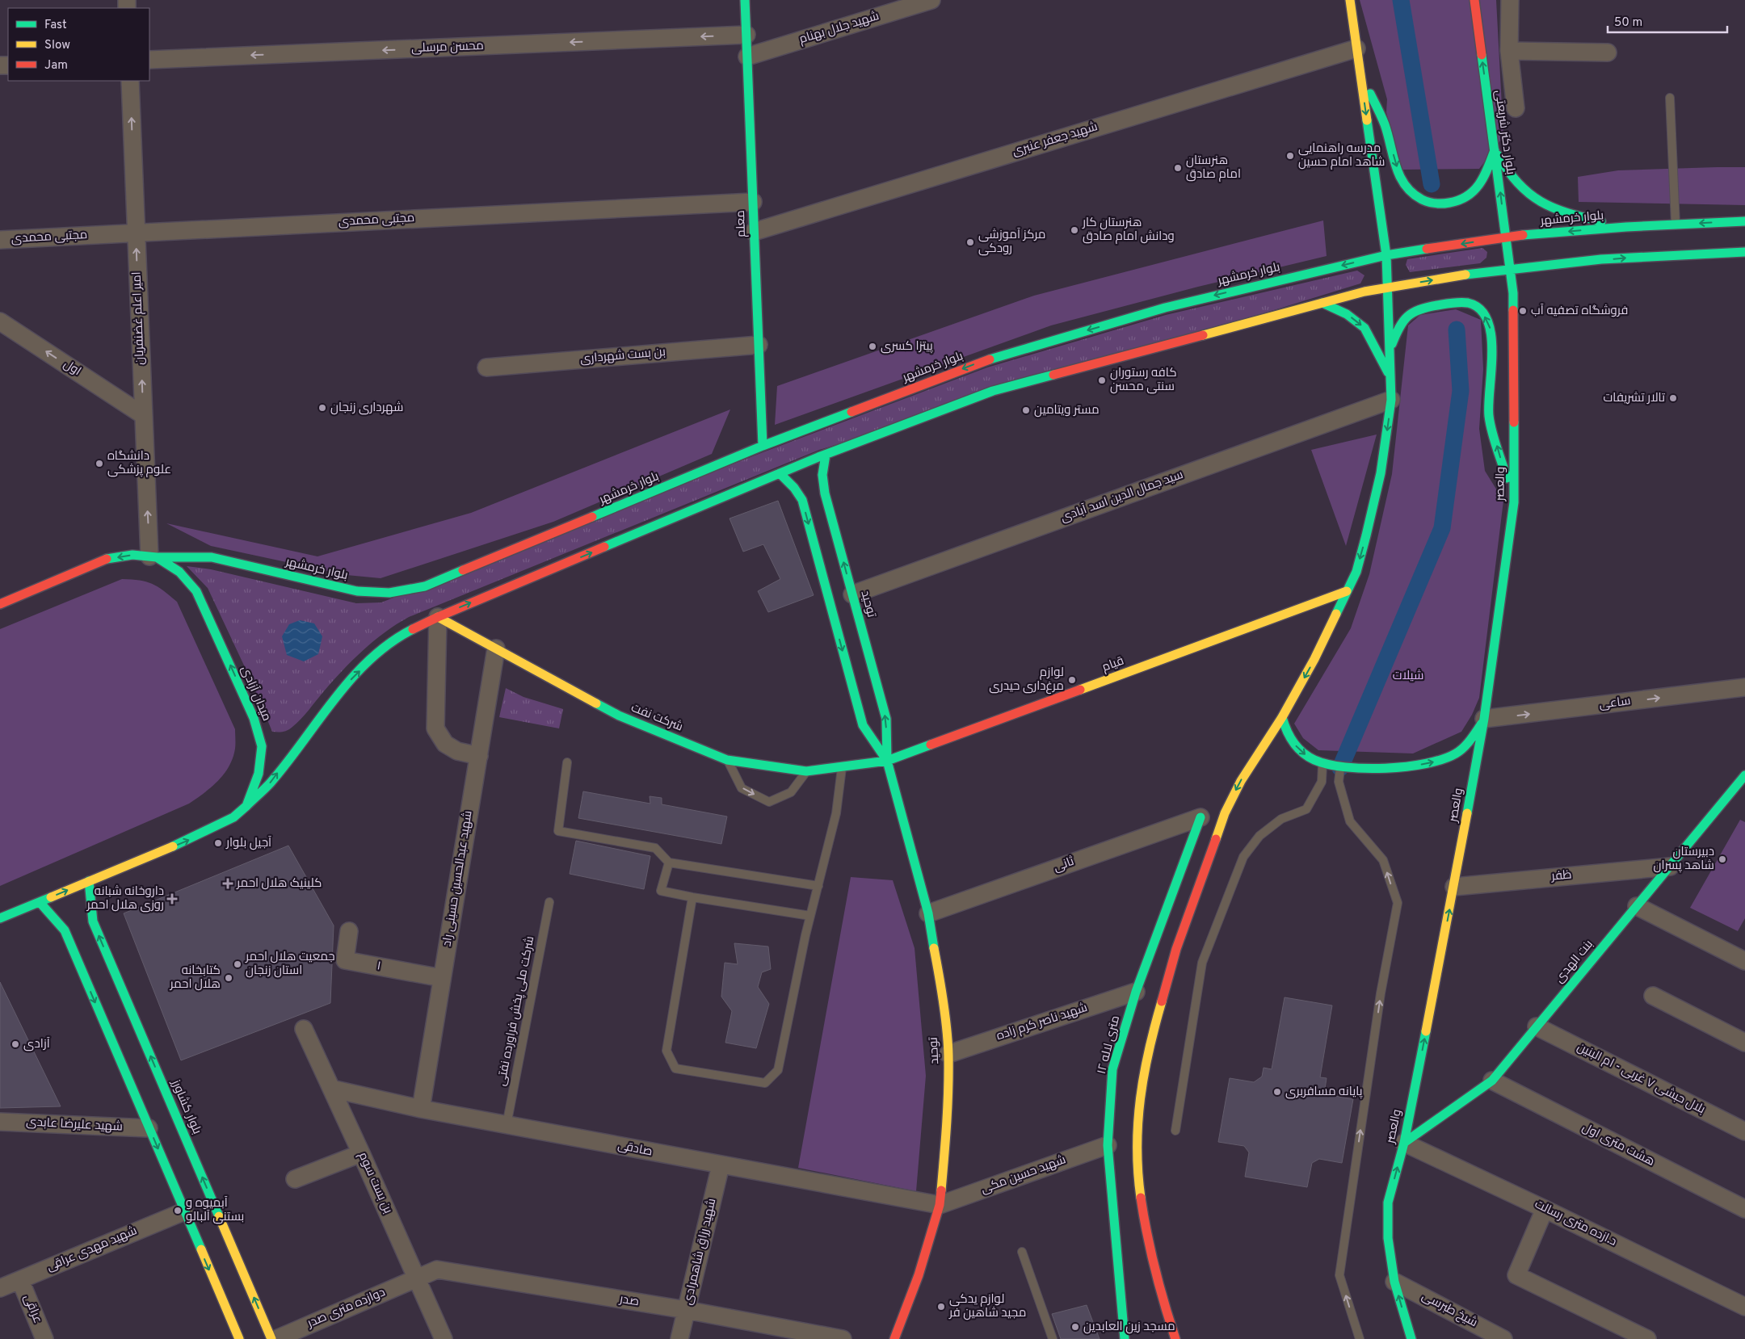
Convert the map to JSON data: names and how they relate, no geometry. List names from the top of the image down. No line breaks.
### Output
{"streets":{"main road":["بلوار دکتر شریعتی","بلوار خرمشهر","معلم","والعصر","توحید","قیام","میدان آزادی","شرکت نفت","بنت الهدی","۱۲ متری لاله","بلوار کشاورز"],"street":["شهید جلال بهنام","محسن مرسلی","شهید جعفر عنبری","مجتبی محمدی","امیر اعلم غضنفریان","بن بست شهرداری","اول","سید جمال الدین اسد آبادی","ساعی","ثانی","ظفر","شهید عبدالحسین حسینی راد","۱","شهید ناصر کرم زاده","بلال حبشی ۷ غربی - ام البنین","شهید علیرضا عابدی","هشت متری اول","صادقی","شهید حسین مکی","بن بست سوم","د.ازده متری رسالت","شهید مهدی عراقی","شهید رزاق شاهمرادی","صدر","دوازده متری صدر","عراقی","شیخ طبرسی"],"lane":["شرکت ملی پخش فراورده نفتی"]},"crossings":[["شهید جلال بهنام","معلم"],["محسن مرسلی","معلم"],["بلوار دکتر شریعتی","بلوار خرمشهر"],["بلوار دکتر شریعتی","والعصر"],["شهید جعفر عنبری","معلم"],["بلوار خرمشهر","معلم"],["بلوار خرمشهر","امیر اعلم غضنفریان"],["بلوار خرمشهر","میدان آزادی"],["مجتبی محمدی","معلم"],["مجتبی محمدی","امیر اعلم غضنفریان"],["معلم","بن بست شهرداری"],["امیر اعلم غضنفریان","اول"],["امیر اعلم غضنفریان","میدان آزادی"],["والعصر","ساعی"],["والعصر","ظفر"],["والعصر","بنت الهدی"],["والعصر","د.ازده متری رسالت"],["والعصر","شیخ طبرسی"],["سید جمال الدین اسد آبادی","توحید"],["توحید","قیام"],["توحید","شرکت نفت"],["توحید","ثانی"],["توحید","شهید ناصر کرم زاده"],["توحید","صادقی"],["توحید","شهید حسین مکی"],["قیام","شرکت نفت"],["شرکت نفت","شهید عبدالحسین حسینی راد"],["ثانی","۱۲ متری لاله"],["ظفر","بنت الهدی"],["شهید عبدالحسین حسینی راد","۱"],["شهید عبدالحسین حسینی راد","صادقی"],["بنت الهدی","بلال حبشی ۷ غربی - ام البنین"],["بنت الهدی","هشت متری اول"],["بنت الهدی","د.ازده متری رسالت"],["شرکت ملی پخش فراورده نفتی","صادقی"],["شهید ناصر کرم زاده","۱۲ متری لاله"],["۱۲ متری لاله","شهید حسین مکی"],["صادقی","شهید حسین مکی"],["صادقی","بن بست سوم"],["صادقی","شهید رزاق شاهمرادی"],["بن بست سوم","صدر"],["بن بست سوم","دوازده متری صدر"],["شهید مهدی عراقی","عراقی"],["شهید رزاق شاهمرادی","صدر"],["صدر","دوازده متری صدر"]],"one_way":["محسن مرسلی","بلوار دکتر شریعتی","امیر اعلم غضنفریان","اول","والعصر","ساعی"],"parks":["شیلات"],"places":{"other":["مدرسه راهنمایی شاهد امام حسین","هنرستان امام صادق","هنرستان کار ودانش امام صادق","مرکز آموزشی رودکی","فروشگاه تصفیه آب","پیتزا کسری","کافه رستوران سنتی محسن","تالار تشریفات","شهرداری زنجان","مستر ویتامین","دانشگاه علوم پزشکی","لوازم مرغ‌داری حیدری","آجیل بلوار","دبیرستان شاهد پسران","جمعیت هلال احمر استان زنجان","کتابخانه هلال احمر","آزادی","پایانه مسافربری","آبمیوه و بستنی آلبالو","لوازم یدکی مجید شاهین فر","مسجد زین العابدین"],"health":["کلینیک هلال احمر","داروخانه شبانه روزی هلال احمر"]},"legend":["Fast","Slow","Jam"],"scale_bar":"50 m"}
